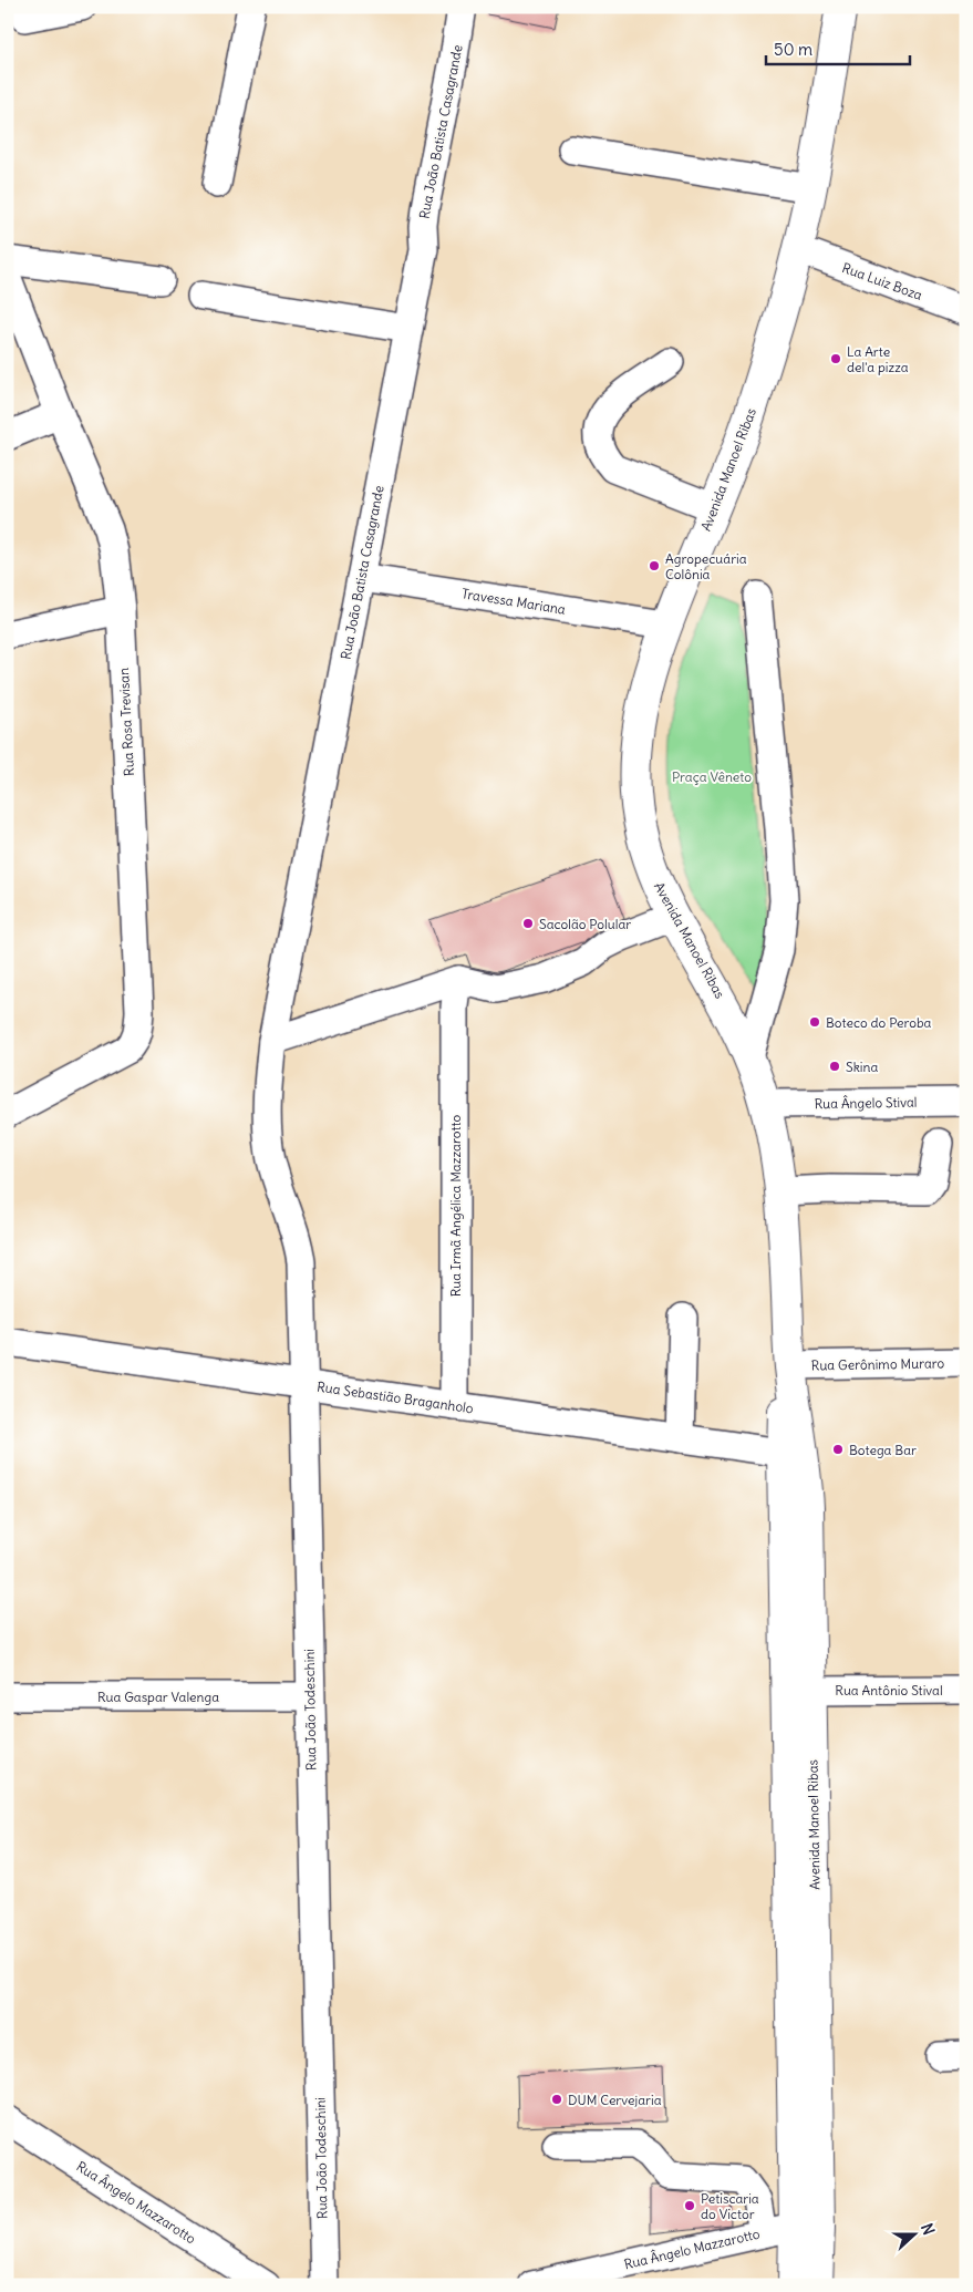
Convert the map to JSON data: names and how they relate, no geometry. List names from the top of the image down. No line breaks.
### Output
{"streets":{"main road":["Avenida Manoel Ribas"],"street":["Rua João Batista Casagrande","Rua Luiz Boza","Travessa Mariana","Rua Rosa Trevisan","Rua Ângelo Stival","Rua Irmã Angélica Mazzarotto","Rua Gerônimo Muraro","Rua Sebastião Braganholo","Rua Antônio Stival","Rua Gaspar Valenga","Rua João Todeschini","Rua Ângelo Mazzarotto"]},"crossings":[["Rua João Batista Casagrande","Travessa Mariana"],["Rua João Batista Casagrande","Rua João Todeschini"],["Rua Luiz Boza","Avenida Manoel Ribas"],["Avenida Manoel Ribas","Travessa Mariana"],["Avenida Manoel Ribas","Rua Ângelo Stival"],["Avenida Manoel Ribas","Rua Gerônimo Muraro"],["Avenida Manoel Ribas","Rua Sebastião Braganholo"],["Avenida Manoel Ribas","Rua Antônio Stival"],["Avenida Manoel Ribas","Rua Ângelo Mazzarotto"],["Rua Irmã Angélica Mazzarotto","Rua Sebastião Braganholo"],["Rua Sebastião Braganholo","Rua João Todeschini"],["Rua Gaspar Valenga","Rua João Todeschini"]],"parks":["Praça Vêneto"],"places":["La Arte del'a pizza","Agropecuária Colônia","Sacolão Polular","Boteco do Peroba","Skina","Botega Bar","DUM Cervejaria","Petiscaria do Victor"],"scale_bar":"50 m","north":"right"}
